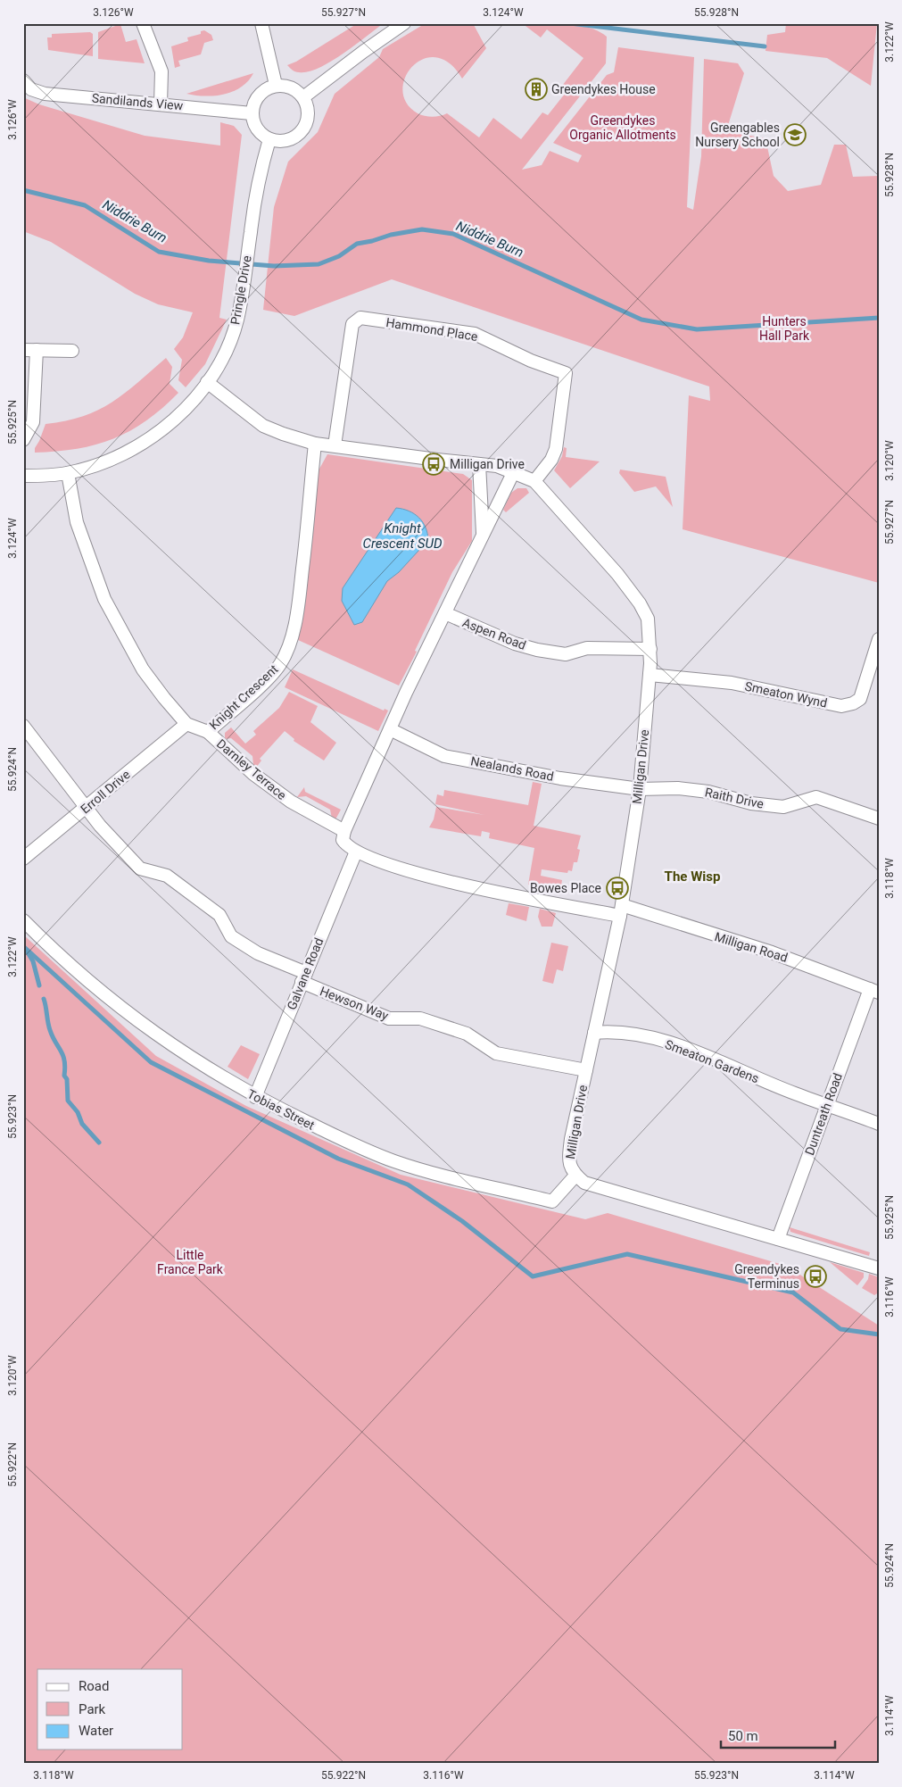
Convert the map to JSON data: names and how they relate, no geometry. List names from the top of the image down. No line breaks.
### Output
{"streets":{"street":["Sandilands View","Pringle Drive","Hammond Place","Aspen Road","Smeaton Wynd","Knight Crescent","Milligan Drive","Nealands Road","Darnley Terrace","Erroll Drive","Raith Drive","Milligan Road","Galvane Road","Hewson Way","Smeaton Gardens","Tobias Street","Duntreath Road"]},"crossings":[["Sandilands View","Pringle Drive"],["Pringle Drive","Milligan Drive"],["Hammond Place","Milligan Drive"],["Aspen Road","Milligan Drive"],["Smeaton Wynd","Milligan Drive"],["Knight Crescent","Milligan Drive"],["Knight Crescent","Darnley Terrace"],["Knight Crescent","Erroll Drive"],["Milligan Drive","Nealands Road"],["Milligan Drive","Raith Drive"],["Milligan Drive","Milligan Road"],["Milligan Drive","Hewson Way"],["Milligan Drive","Smeaton Gardens"],["Milligan Drive","Tobias Street"],["Milligan Drive","Duntreath Road"],["Nealands Road","Raith Drive"],["Erroll Drive","Hewson Way"],["Milligan Road","Duntreath Road"],["Galvane Road","Hewson Way"],["Galvane Road","Tobias Street"],["Smeaton Gardens","Duntreath Road"]],"districts":["The Wisp"],"water":["Niddrie Burn","Knight Crescent SUD"],"parks":["Greendykes Organic Allotments","Hunters Hall Park","Little France Park"],"places":{"building":["Greendykes House"],"school or university":["Greengables Nursery School"],"bus stop":["Milligan Drive","Bowes Place","Greendykes Terminus"]},"legend":["Road","Park","Water"],"scale_bar":"50 m","coordinates":["3.126°W","55.927°N","3.124°W","55.928°N","3.122°W","55.925°N","3.120°W","55.924°N","3.118°W","55.923°N","3.116°W","55.922°N","3.114°W"]}
